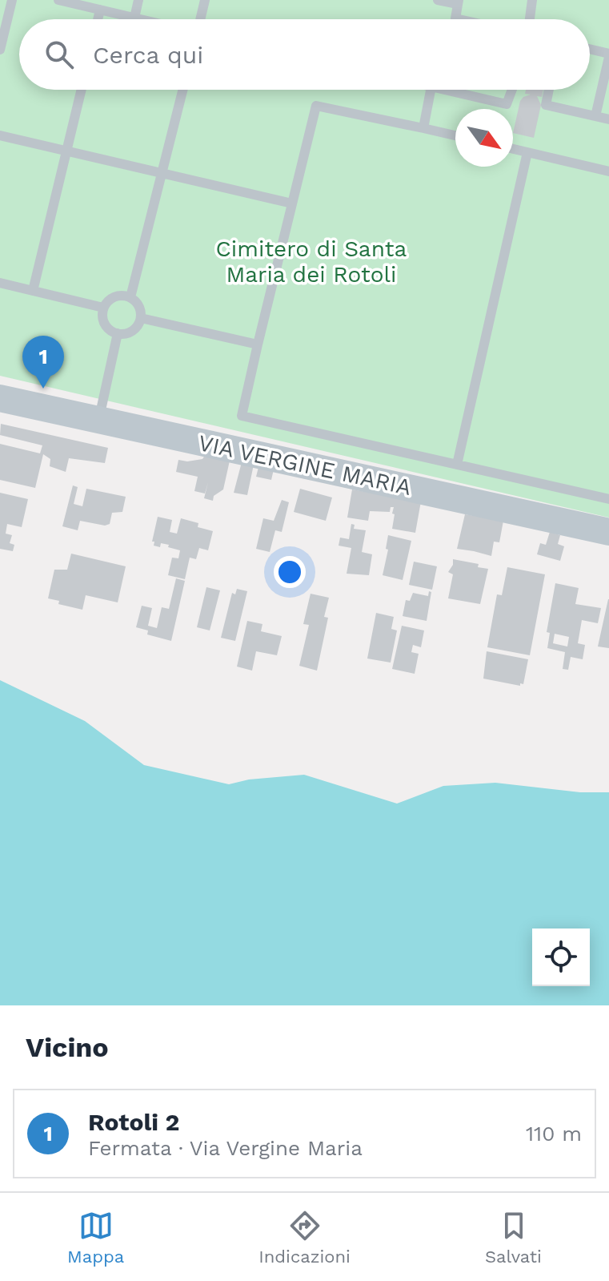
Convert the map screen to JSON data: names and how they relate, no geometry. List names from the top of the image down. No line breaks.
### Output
{"streets":{"main road":["VIA VERGINE MARIA"]},"parks":["Cimitero di Santa Maria dei Rotoli"],"north":"bottom right","page":{"search":"Cerca qui","pins":"1","heading":"Vicino","list":[{"mark":"1","name":"Rotoli 2","note":"Fermata · Via Vergine Maria","value":"110 m"}],"nav":["Mappa","Indicazioni","Salvati"]}}
